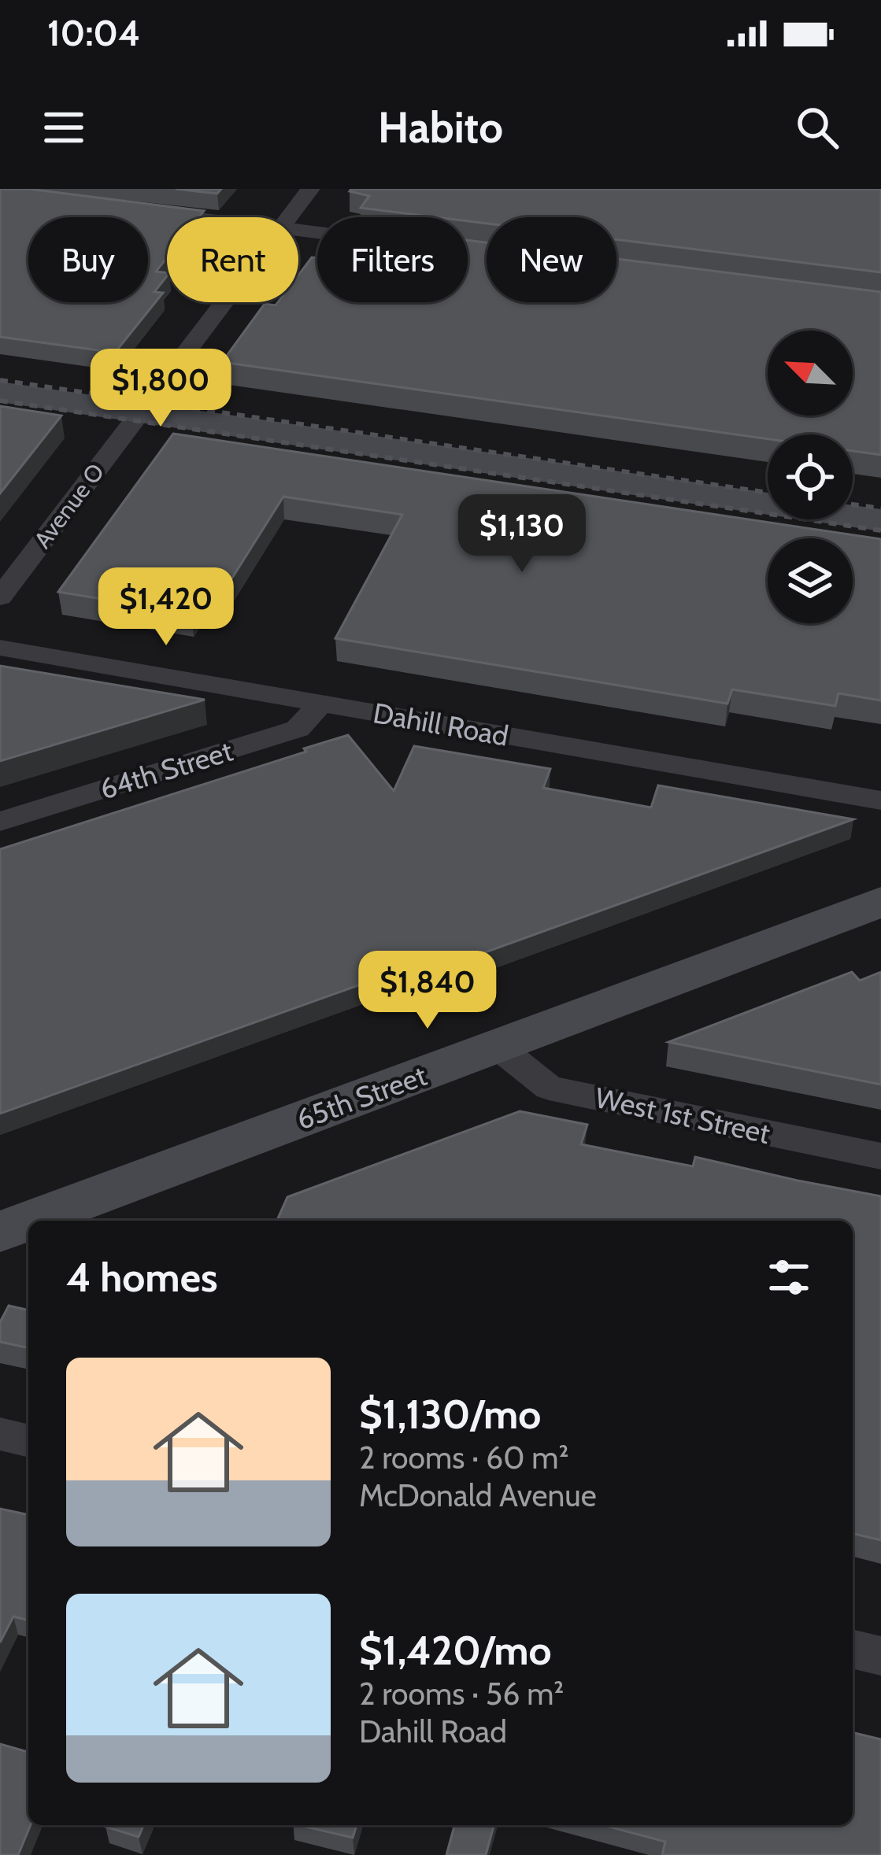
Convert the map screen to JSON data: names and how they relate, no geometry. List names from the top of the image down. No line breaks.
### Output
{"streets":{"main road":["65th Street"],"street":["Avenue O","Dahill Road","64th Street","West 1st Street"]},"crossings":[["Dahill Road","64th Street"],["65th Street","West 1st Street"]],"north":"top left","page":{"status":"10:04","header":"Habito","chip":["Buy","Rent","Filters","New"],"price":["$1,800","$1,130","$1,420","$1,840"],"heading":"4 homes","list":[{"name":"$1,130/mo","note":"2 rooms · 60 m² · McDonald Avenue"},{"name":"$1,420/mo","note":"2 rooms · 56 m² · Dahill Road"}]}}
